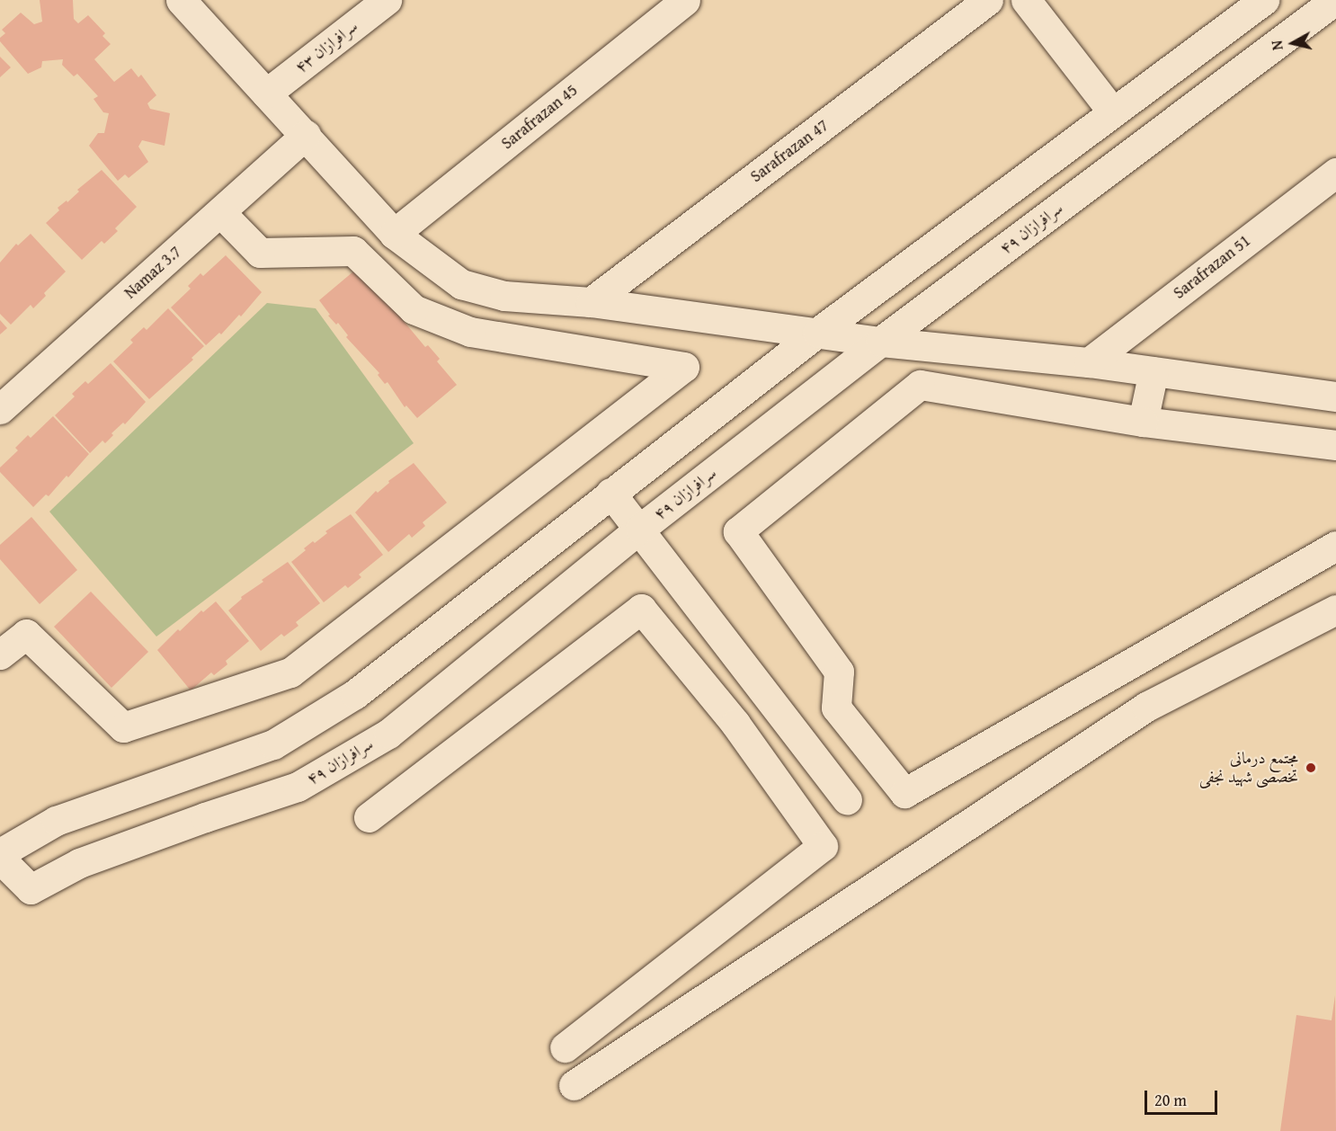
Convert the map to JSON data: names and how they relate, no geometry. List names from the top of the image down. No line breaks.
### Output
{"streets":{"street":["سرافرازان ۴۳","Sarafrazan 45","Sarafrazan 47","سرافرازان ۴۹","Sarafrazan 51","Namaz 3.7"]},"places":["مجتمع درمانی تخصصی شهید نجفی"],"scale_bar":"20 m","north":"left"}
